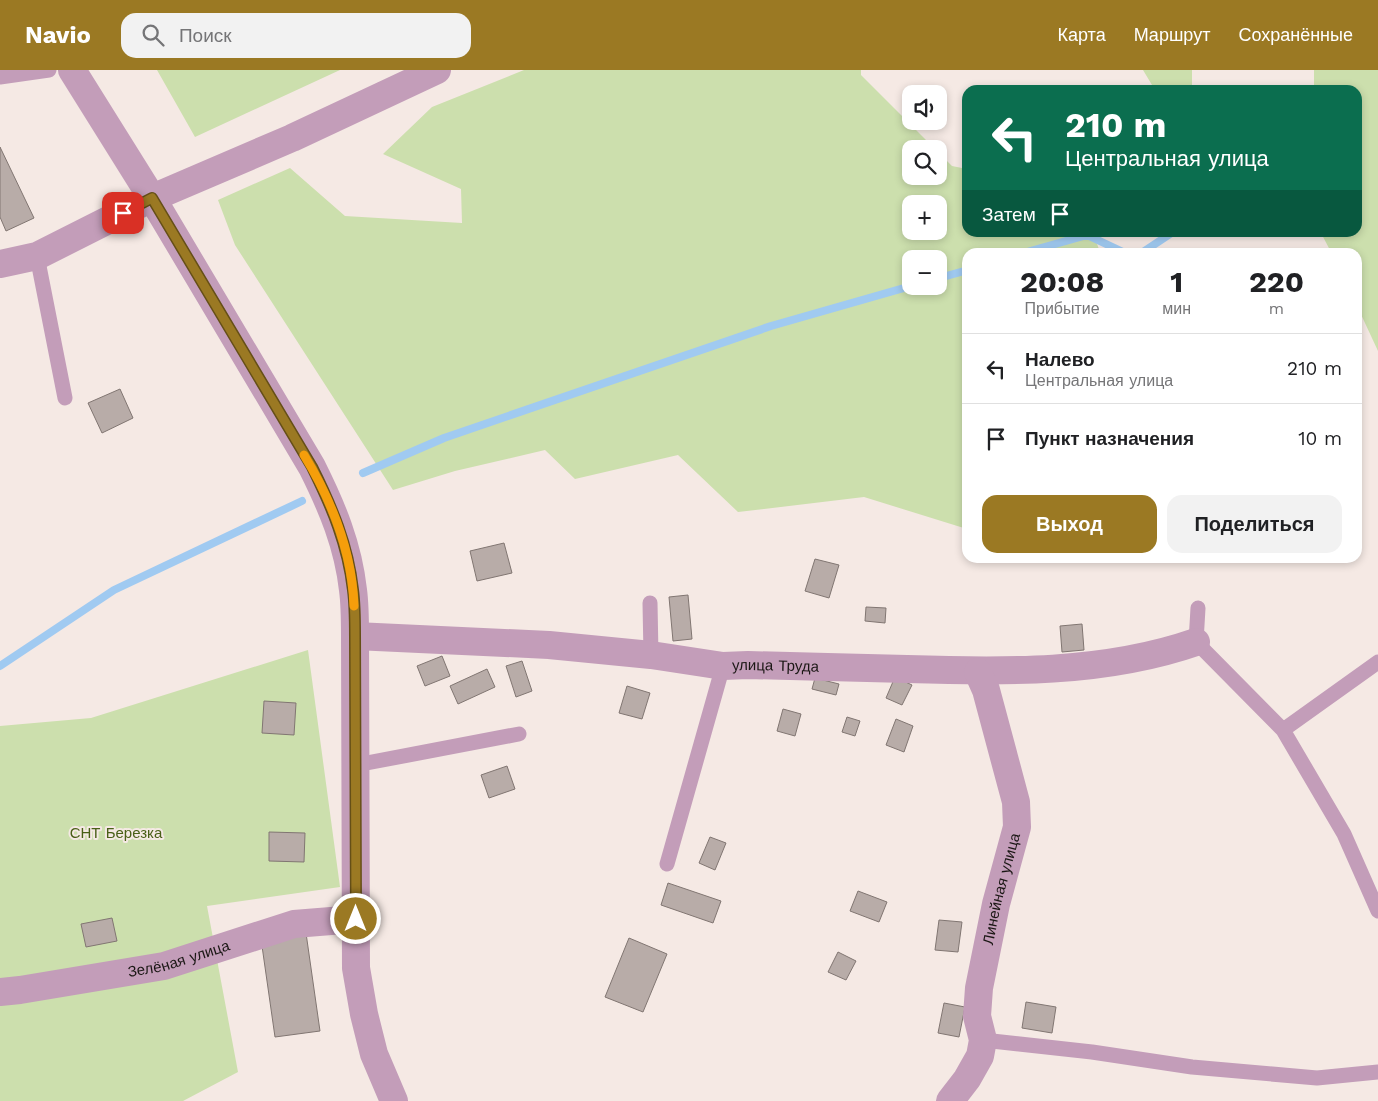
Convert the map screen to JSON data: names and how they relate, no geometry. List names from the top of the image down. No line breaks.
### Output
{"streets":{"street":["улица Труда","Линейная улица","Зелёная улица"]},"crossings":[["улица Труда","Линейная улица"]],"parks":["СНТ Березка"],"page":{"header":"Navio","search":"Поиск","nav":["Карта","Маршрут","Сохранённые"],"map_buttons":["+","−"],"turn":["210 m","Центральная улица"],"then":"Затем","eta":["20:08","Прибытие","1","мин","220","m"],"list":[{"name":"Налево","note":"Центральная улица","value":"210 m"},{"name":"Пункт назначения","value":"10 m"}],"buttons":["Выход","Поделиться"]}}
